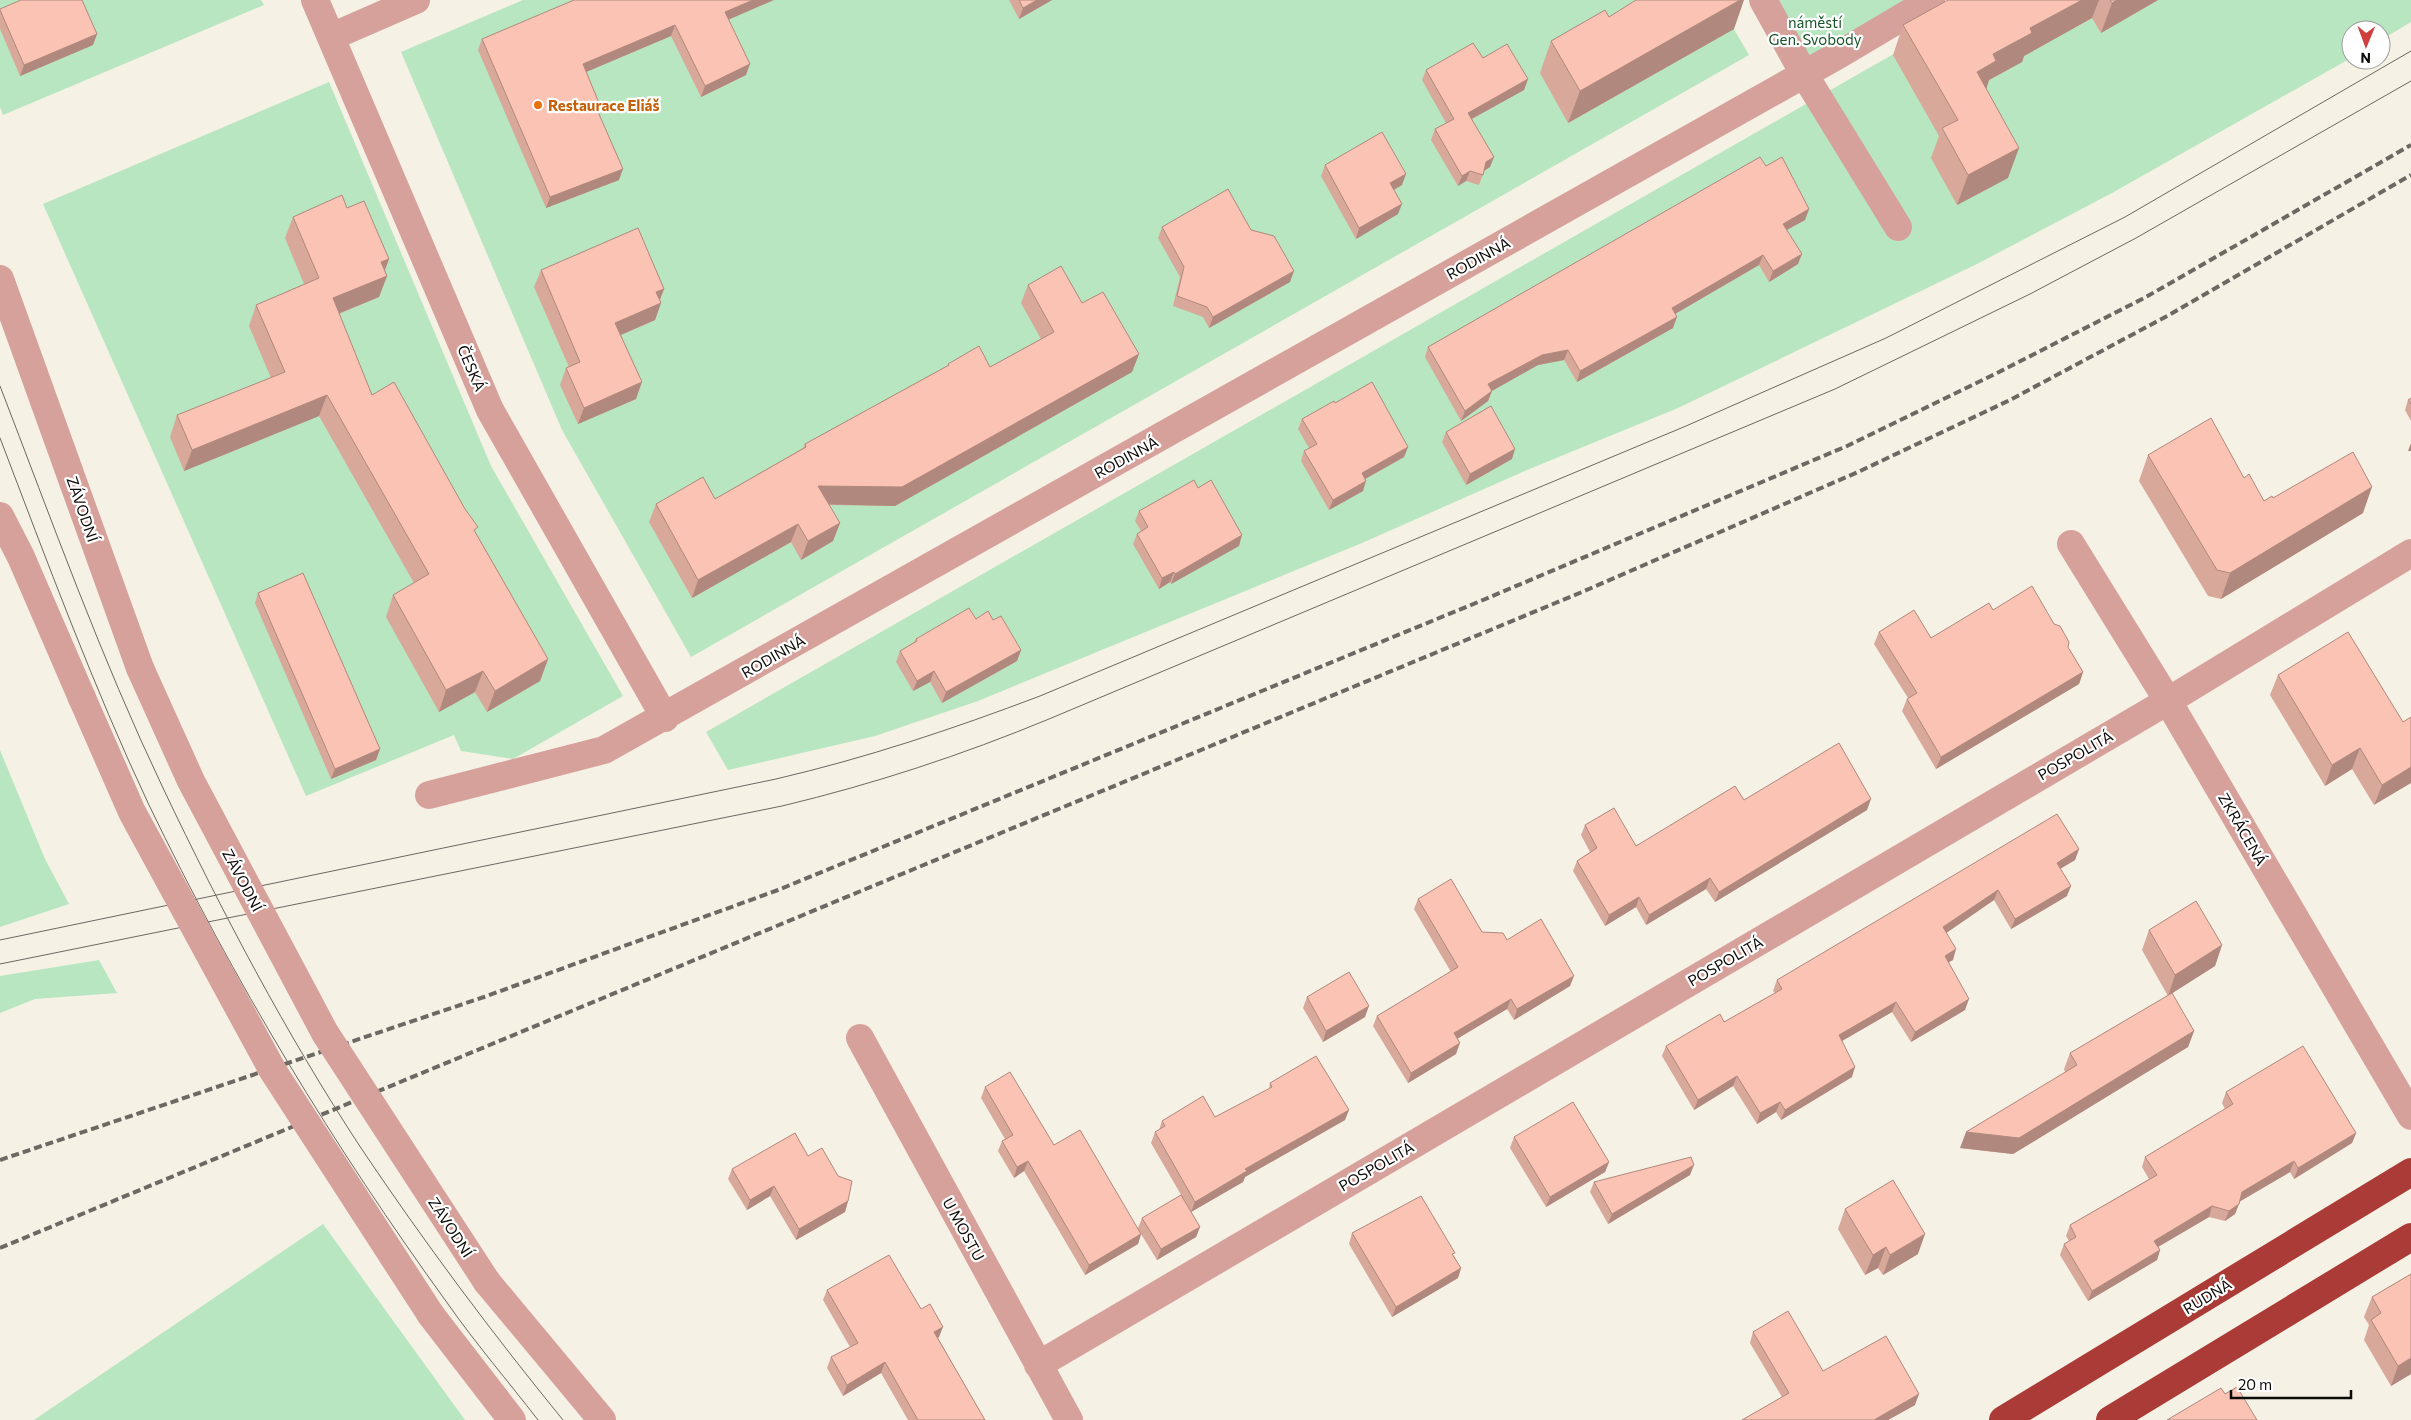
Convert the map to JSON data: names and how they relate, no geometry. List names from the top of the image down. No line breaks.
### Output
{"streets":{"highway":["RUDNÁ"],"street":["RODINNÁ","ČESKÁ","ZÁVODNÍ","POSPOLITÁ","ZKRÁCENÁ","U MOSTU"]},"crossings":[["RODINNÁ","ČESKÁ"],["POSPOLITÁ","ZKRÁCENÁ"],["POSPOLITÁ","U MOSTU"]],"parks":["náměstí Gen. Svobody"],"places":["Restaurace Eliáš"],"scale_bar":"20 m","north":"bottom"}
